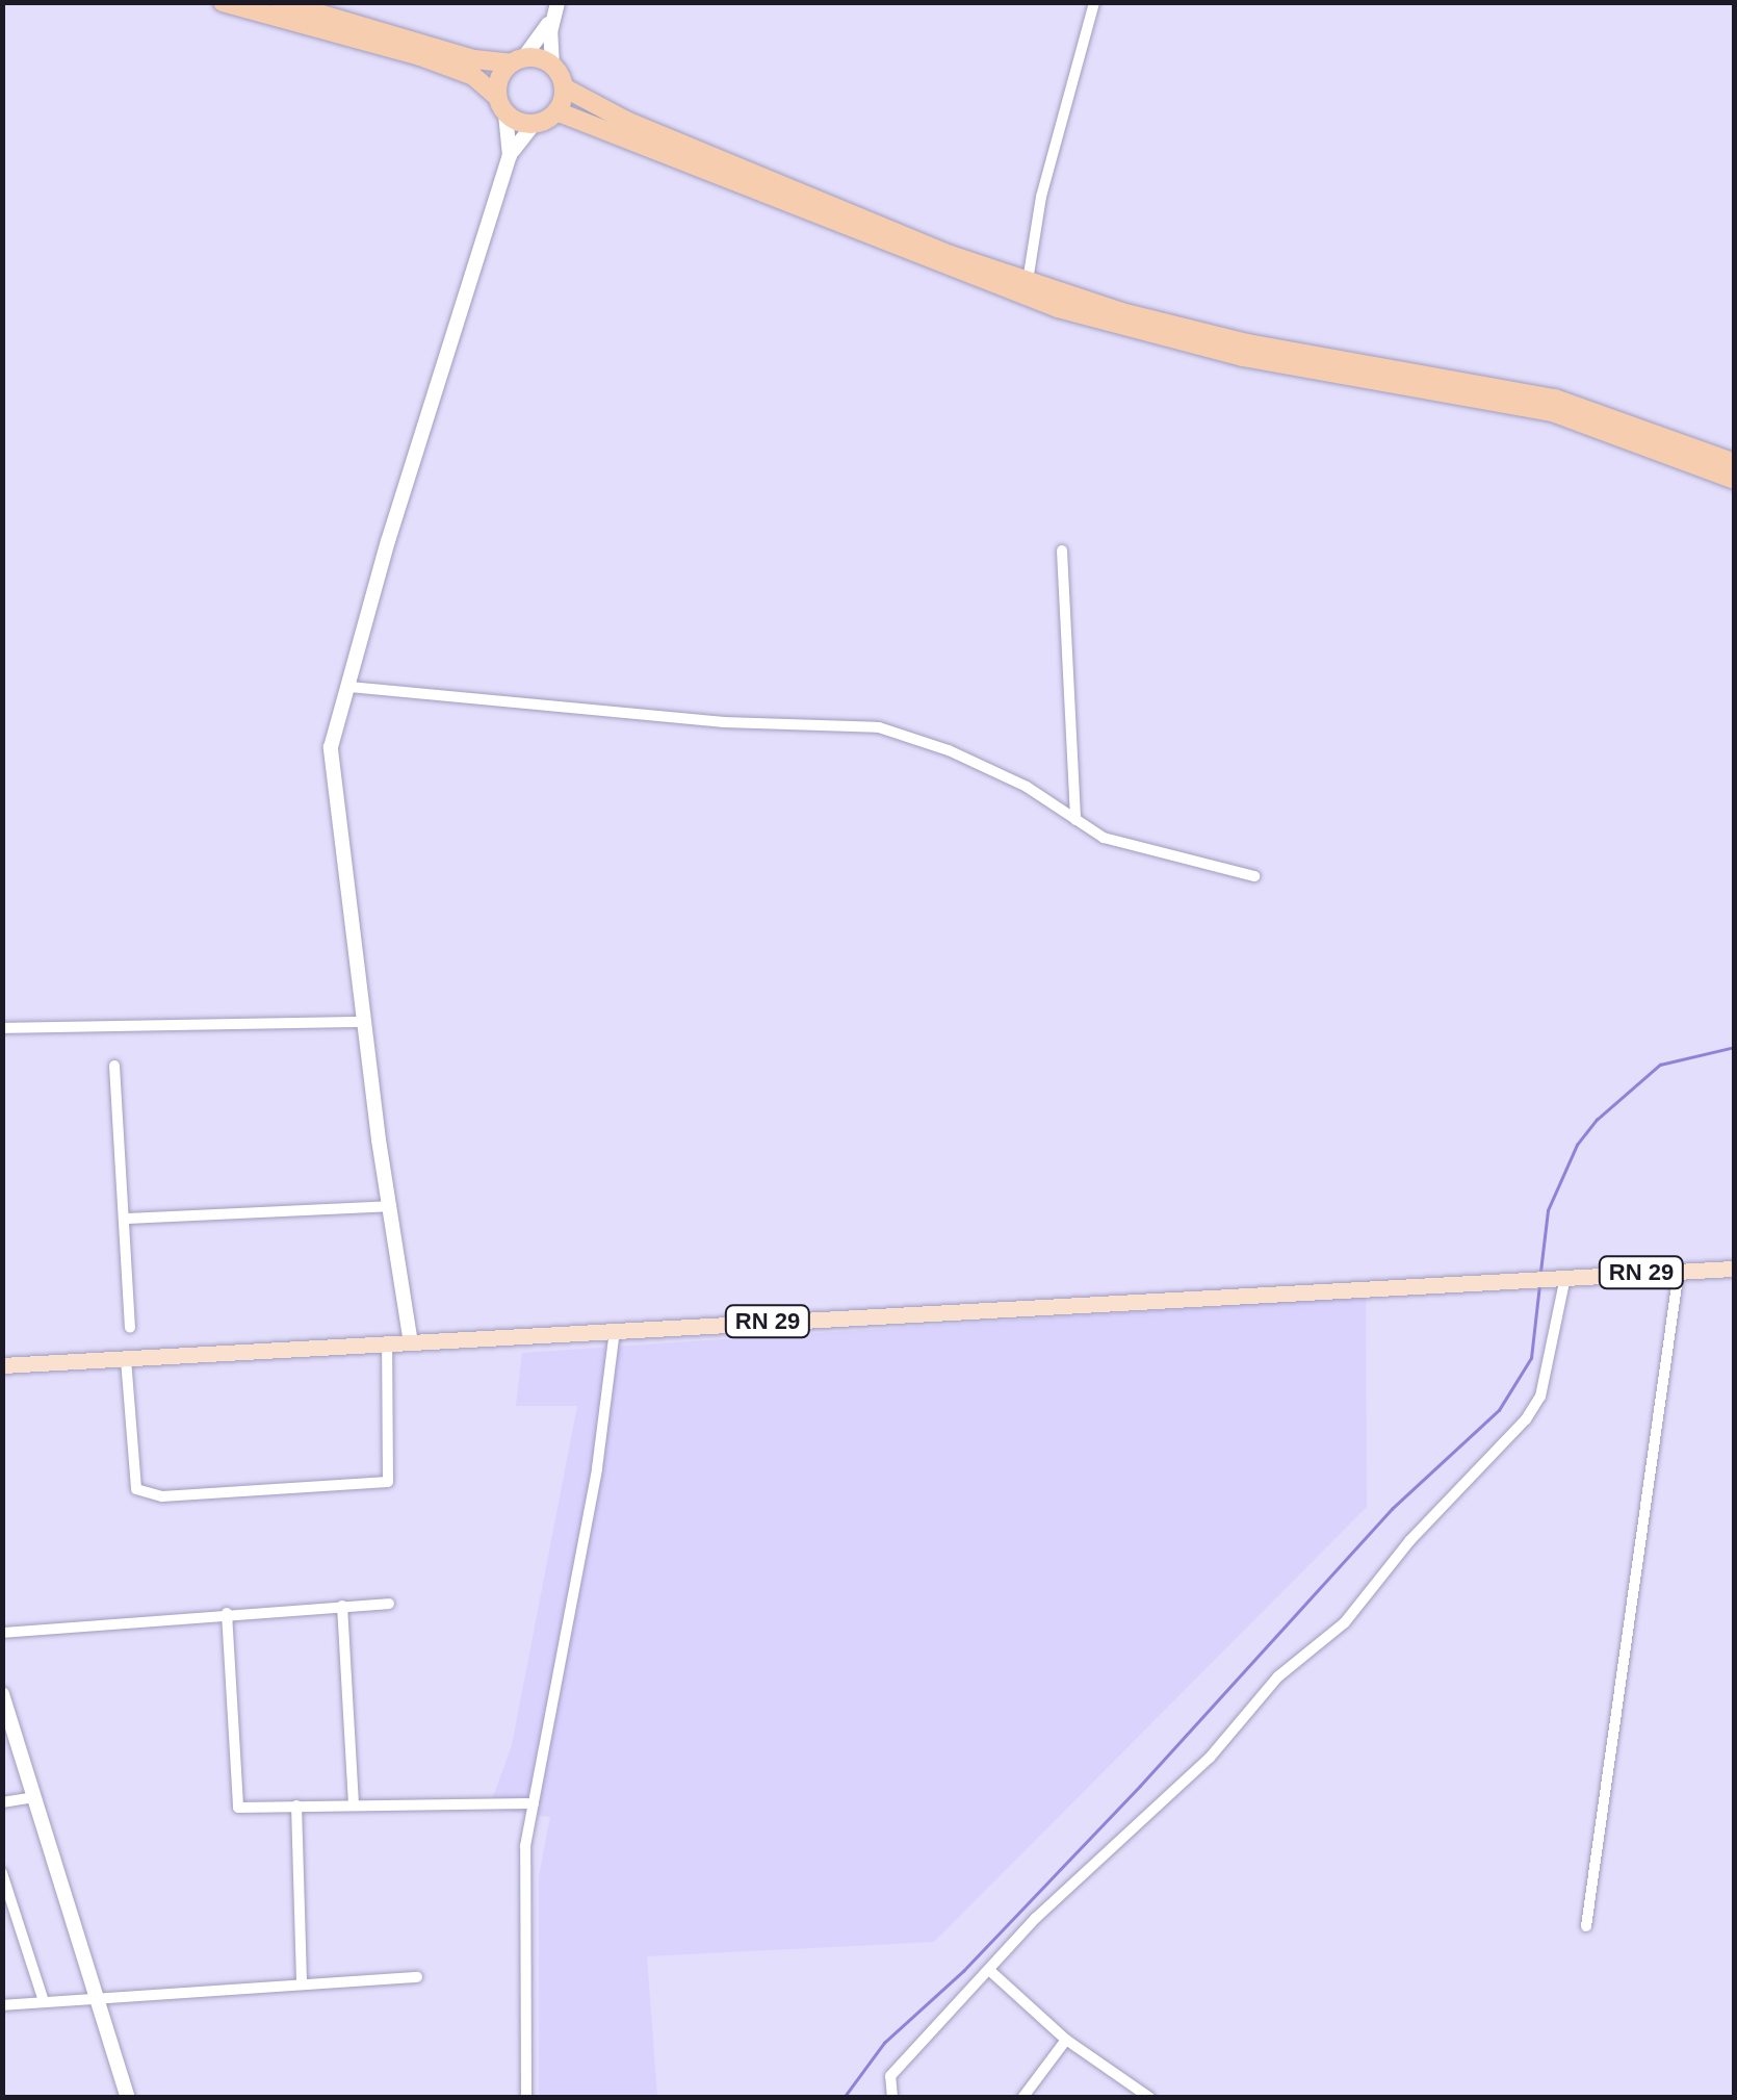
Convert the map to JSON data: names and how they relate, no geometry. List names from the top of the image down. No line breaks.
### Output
{"streets":{"main road":["RN 29"]}}
